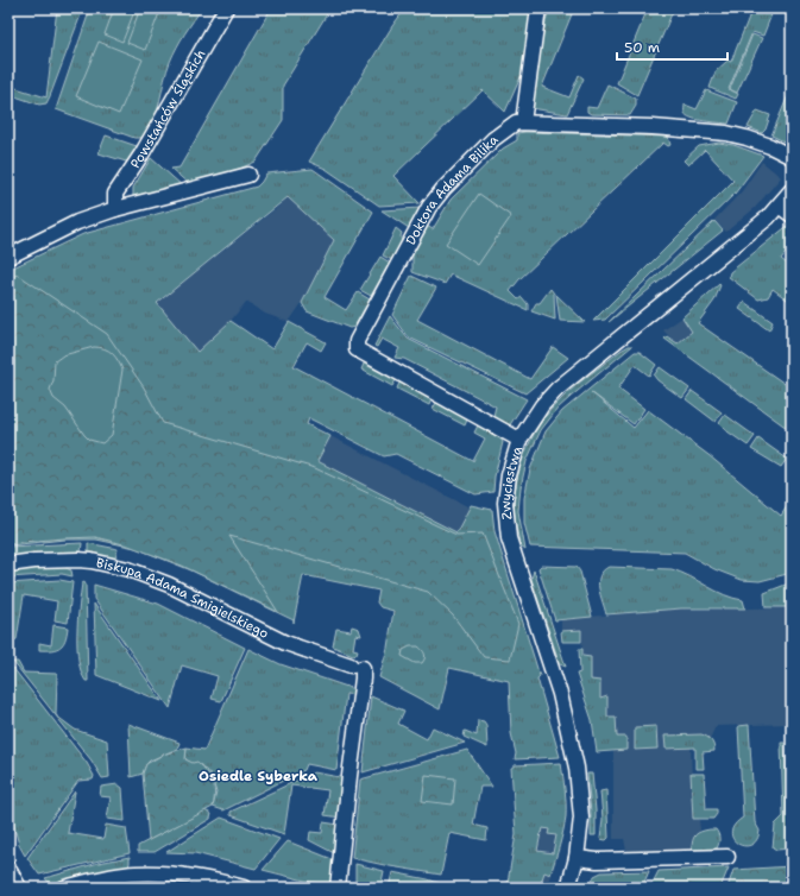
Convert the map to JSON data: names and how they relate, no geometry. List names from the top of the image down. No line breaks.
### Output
{"streets":{"street":["Powstańców Śląskich","Doktora Adama Bilika","Zwycięstwa","Biskupa Adama Śmigielskiego"]},"crossings":[["Doktora Adama Bilika","Zwycięstwa"]],"districts":["Osiedle Syberka"],"scale_bar":"50 m"}
